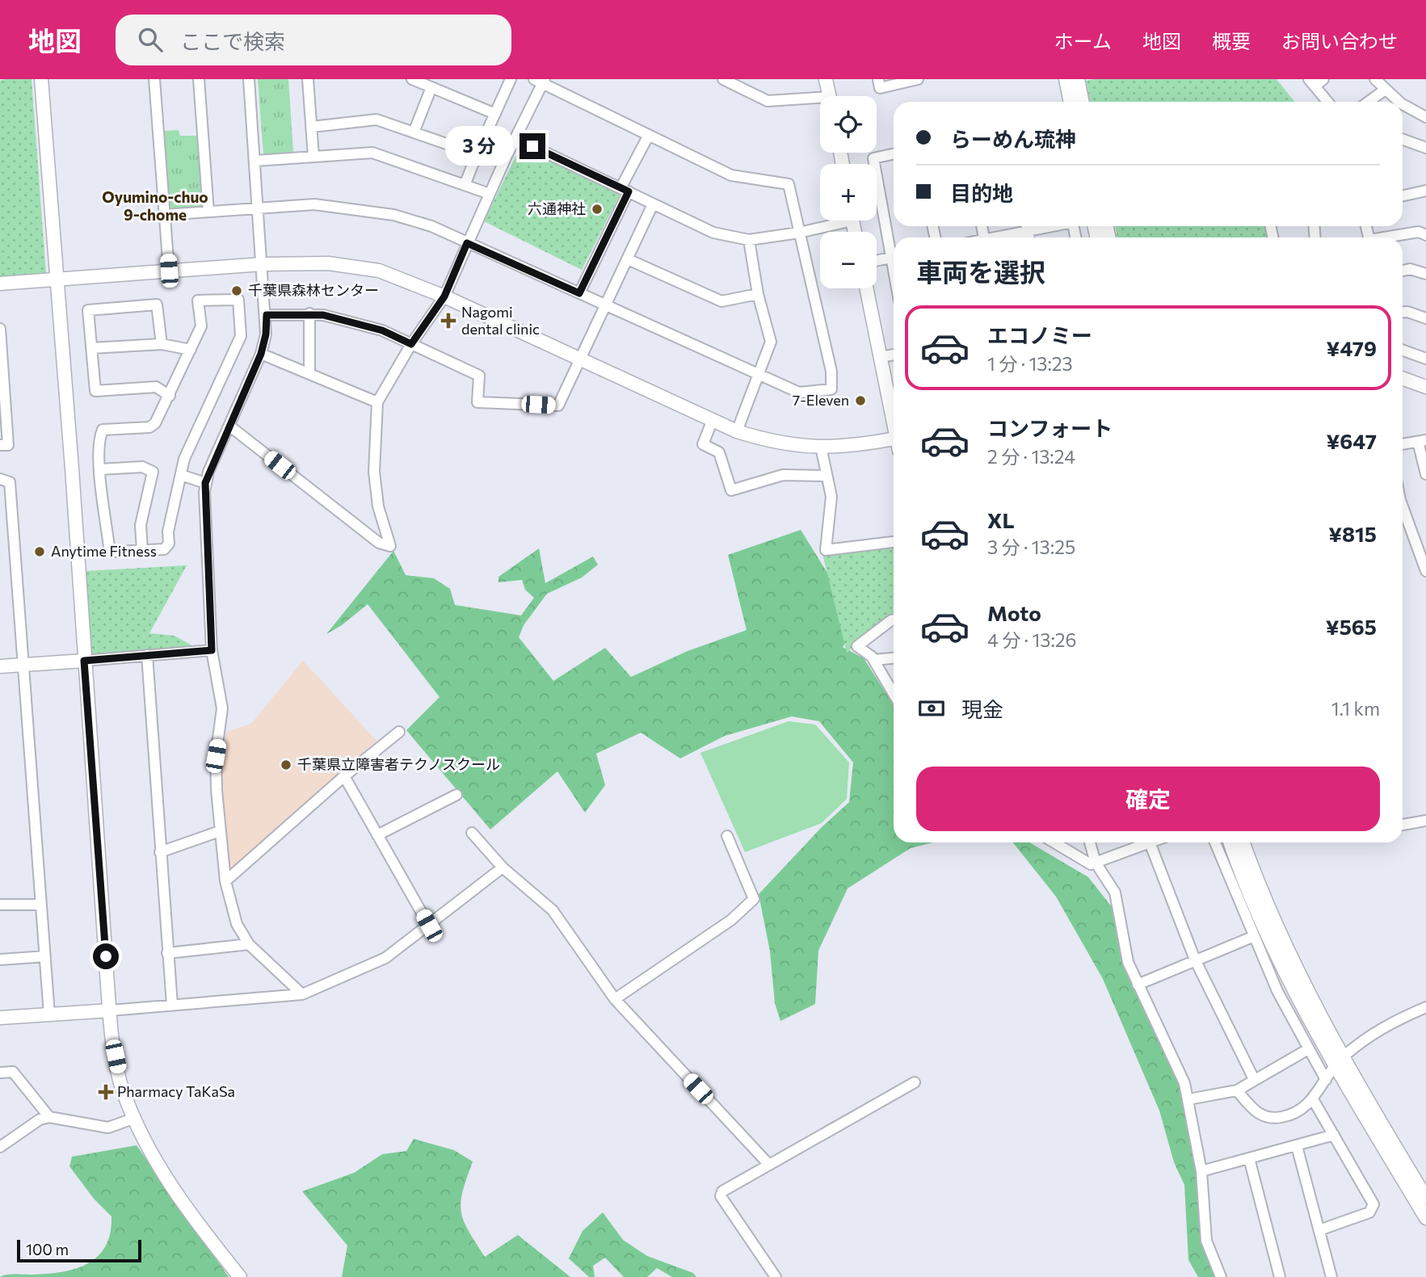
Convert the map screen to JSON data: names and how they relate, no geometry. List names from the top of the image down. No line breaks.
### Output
{"districts":["Oyumino-chuo 9-chome"],"places":{"other":["六通神社","千葉県森林センター","7-Eleven","Anytime Fitness","千葉県立障害者テクノスクール"],"health":["Nagomi dental clinic","Pharmacy TaKaSa"]},"scale_bar":"100 m","page":{"header":"地図","search":"ここで検索","nav":["ホーム","地図","概要","お問い合わせ"],"map_buttons":["+","−"],"banner":["らーめん琉神","目的地"],"bubble":"3 分","heading":"車両を選択","list":[{"name":"エコノミー","note":"1 分 · 13:23","value":"¥479"},{"name":"コンフォート","note":"2 分 · 13:24","value":"¥647"},{"name":"XL","note":"3 分 · 13:25","value":"¥815"},{"name":"Moto","note":"4 分 · 13:26","value":"¥565"}],"pay":["現金","1.1 km"],"buttons":"確定","scale":"100 m"}}
